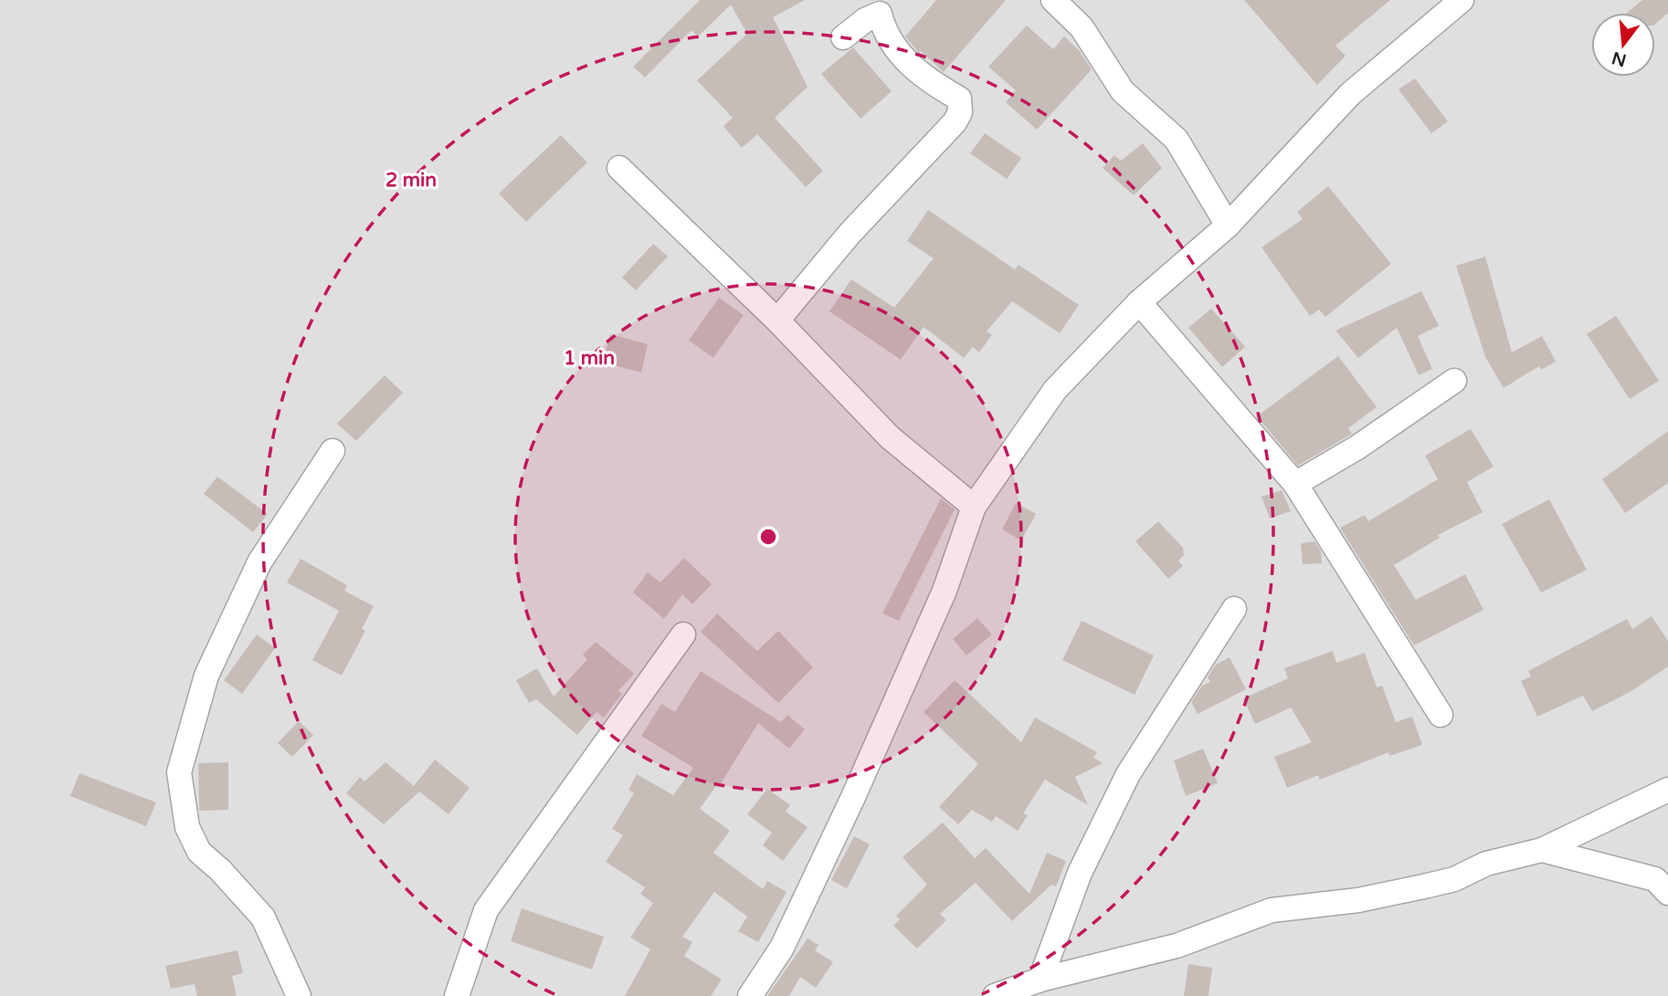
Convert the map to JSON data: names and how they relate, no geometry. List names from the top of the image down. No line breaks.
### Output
{"north":"bottom","rings":["2 min","1 min"]}
